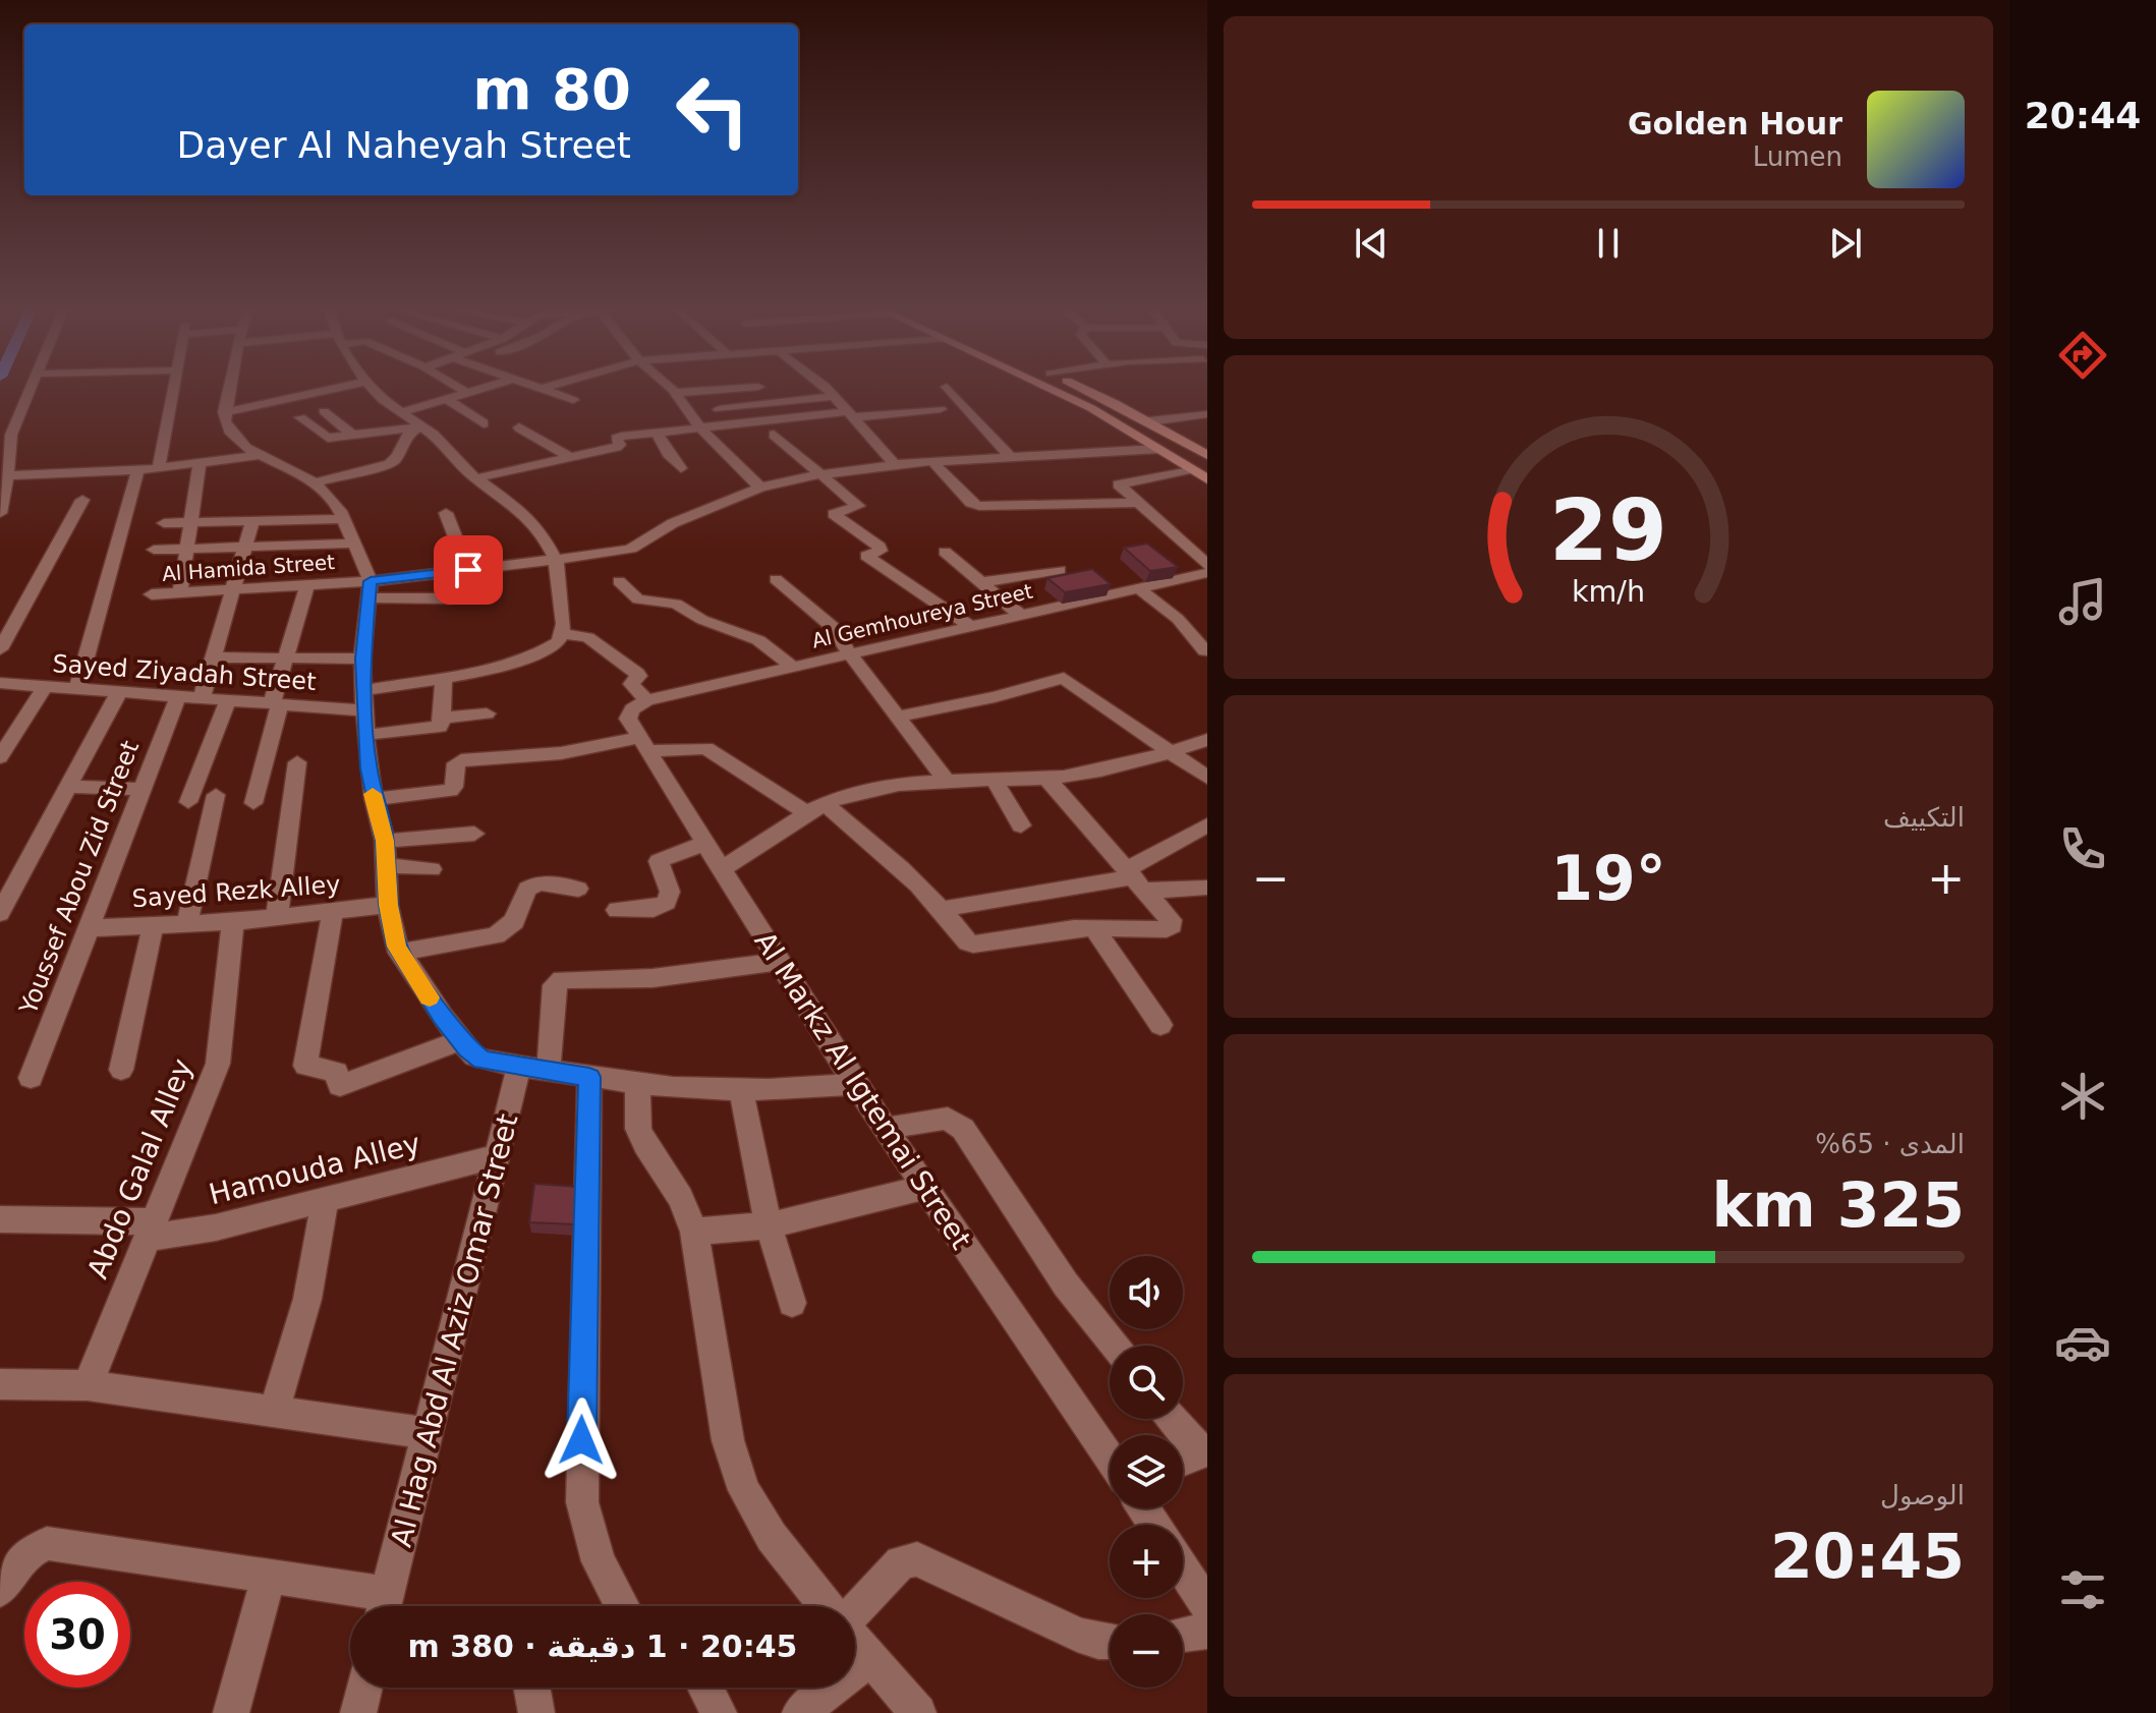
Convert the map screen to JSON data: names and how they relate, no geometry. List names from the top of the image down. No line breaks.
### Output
{"streets":{"street":["Al Hamida Street","Al Gemhoureya Street","Sayed Ziyadah Street","Youssef Abou Zid Street","Sayed Rezk Alley","Al Markz Al Igtemai Street","Abdo Galal Alley","Hamouda Alley","Al Hag Abd Al Aziz Omar Street"]},"crossings":[["Sayed Ziyadah Street","Youssef Abou Zid Street"],["Youssef Abou Zid Street","Sayed Rezk Alley"],["Sayed Rezk Alley","Abdo Galal Alley"],["Al Markz Al Igtemai Street","Al Hag Abd Al Aziz Omar Street"],["Abdo Galal Alley","Hamouda Alley"],["Hamouda Alley","Al Hag Abd Al Aziz Omar Street"]],"page":{"tabs":"20:44","turn":["80 m","Dayer Al Naheyah Street"],"song":["Golden Hour","Lumen"],"tile":["التكييف",["المدى · 65%","325 km"],["الوصول","20:45"]],"heat":["−","19°","+"],"map_buttons":["+","−"],"limit":"30","trip":"20:45 · 1 دقيقة · 380 m","gauge":["29","km/h"]}}
